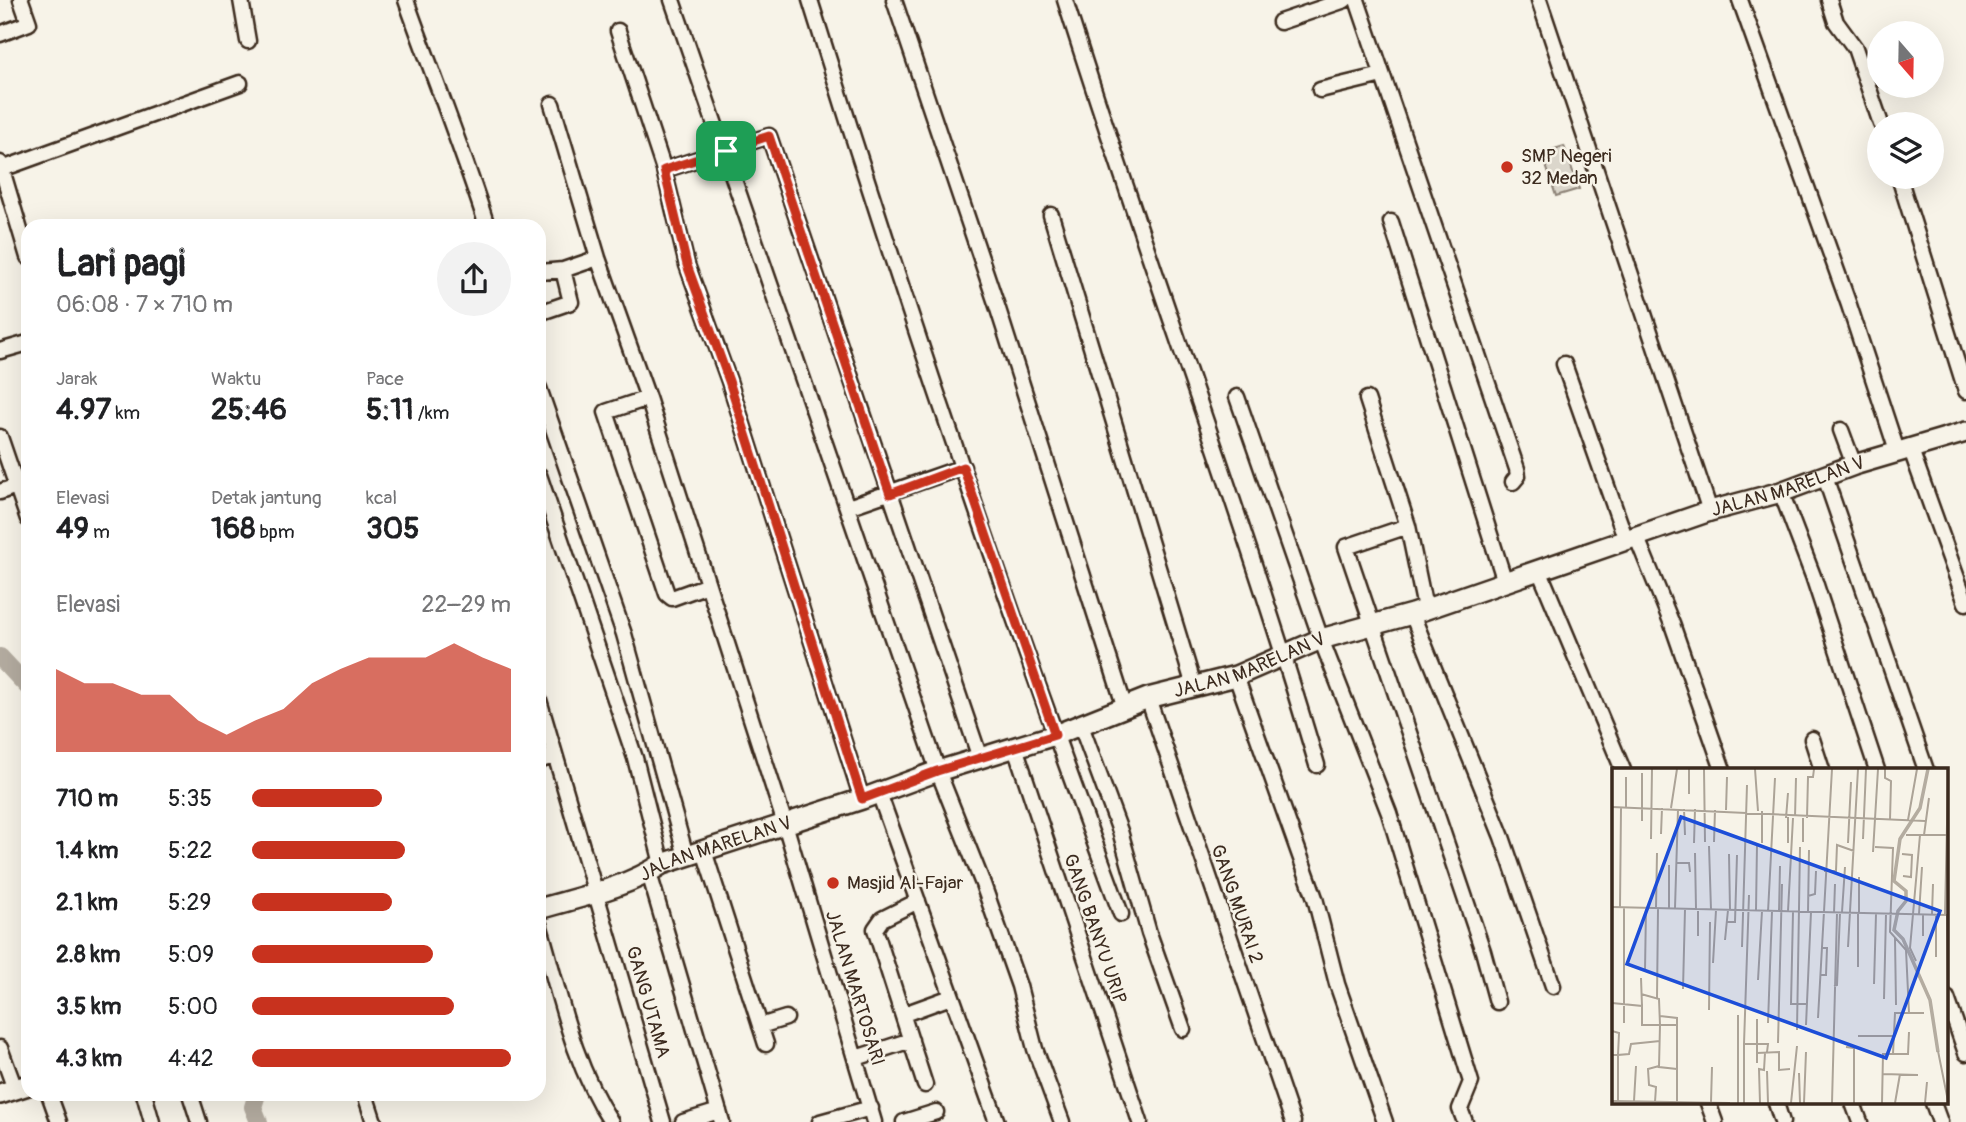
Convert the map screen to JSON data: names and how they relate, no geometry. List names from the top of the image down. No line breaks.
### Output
{"streets":{"street":["JALAN MARELAN V","GANG MURAI 2","GANG BANYU URIP","JALAN MARTOSARI","GANG UTAMA"]},"crossings":[["JALAN MARELAN V","GANG MURAI 2"],["JALAN MARELAN V","GANG BANYU URIP"],["JALAN MARELAN V","JALAN MARTOSARI"],["JALAN MARELAN V","GANG UTAMA"]],"places":["SMP Negeri 32 Medan","Masjid Al-Fajar"],"north":"bottom","page":{"heading":["Lari pagi","06:08 · 7 × 710 m"],"stats":[["Jarak","4.97 km"],["Waktu","25:46"],["Pace","5:11 /km"],["Elevasi","49 m"],["Detak jantung","168 bpm"],["kcal","305"]],"chart":["Elevasi","22–29 m"],"list":[{"name":"710 m","note":"5:35"},{"name":"1.4 km","note":"5:22"},{"name":"2.1 km","note":"5:29"},{"name":"2.8 km","note":"5:09"},{"name":"3.5 km","note":"5:00"},{"name":"4.3 km","note":"4:42"}]}}
